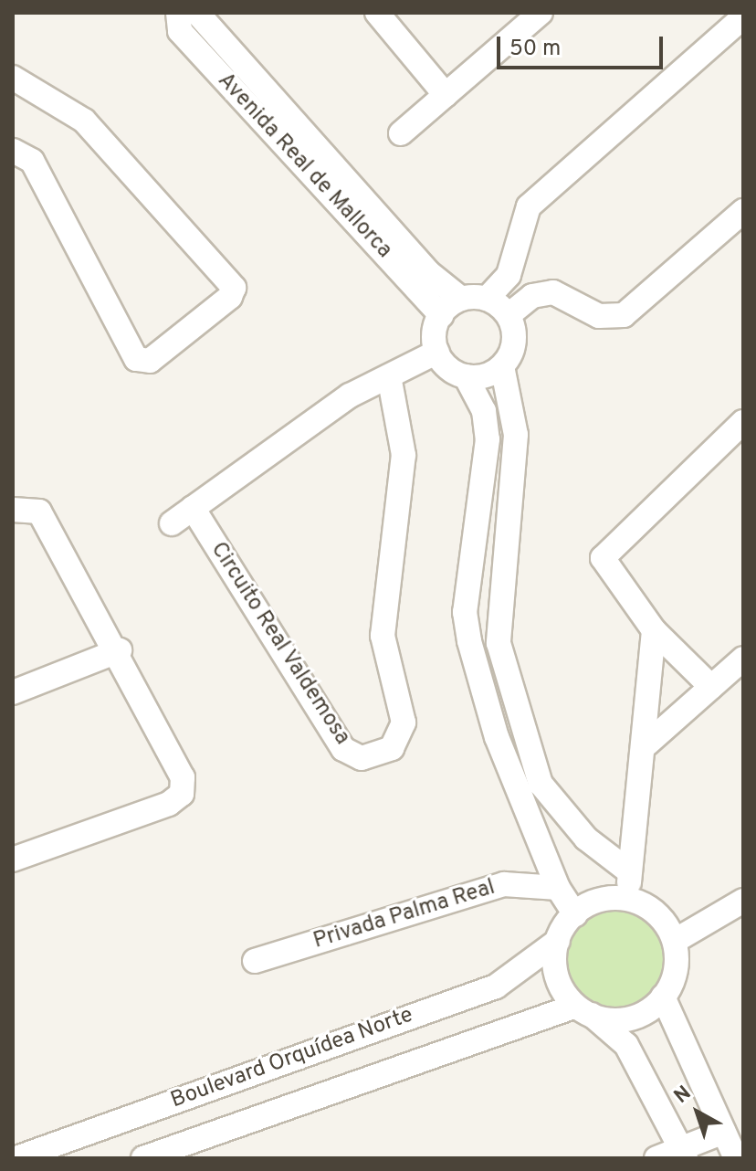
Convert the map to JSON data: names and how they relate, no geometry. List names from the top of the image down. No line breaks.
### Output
{"streets":{"street":["Avenida Real de Mallorca","Circuito Real Valdemosa","Privada Palma Real","Boulevard Orquídea Norte"]},"scale_bar":"50 m","north":"top left"}
